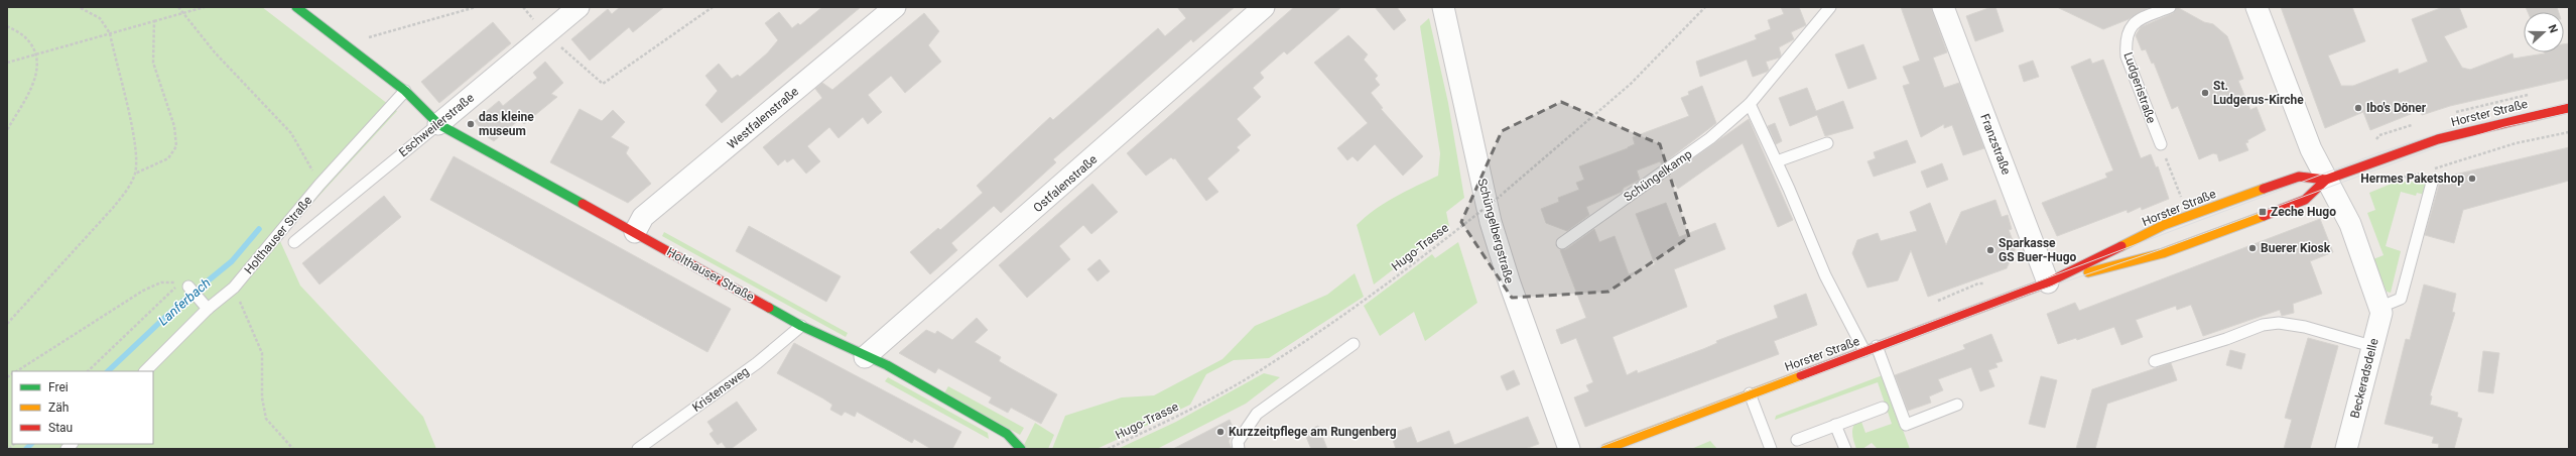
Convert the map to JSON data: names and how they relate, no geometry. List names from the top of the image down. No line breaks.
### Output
{"streets":{"main road":["Horster Straße","Holthauser Straße"],"street":["Westfalenstraße","Eschweilerstraße","Franzstraße","Ostfalenstraße","Schüngelbergstraße","Beckeradsdelle"],"lane":["Ludgeristraße","Schüngelkamp","Kristensweg"],"path":["Hugo-Trasse"]},"crossings":[["Horster Straße","Franzstraße"],["Horster Straße","Beckeradsdelle"],["Westfalenstraße","Holthauser Straße"],["Eschweilerstraße","Holthauser Straße"],["Ostfalenstraße","Holthauser Straße"],["Holthauser Straße","Kristensweg"]],"water":["Lanferbach"],"places":{"other":["St. Ludgerus-Kirche","Ibo's Döner","das kleine museum","Hermes Paketshop","Buerer Kiosk","Sparkasse GS Buer-Hugo","Kurzzeitpflege am Rungenberg"],"transit":["Zeche Hugo"]},"legend":["Frei","Zäh","Stau"],"north":"right"}
